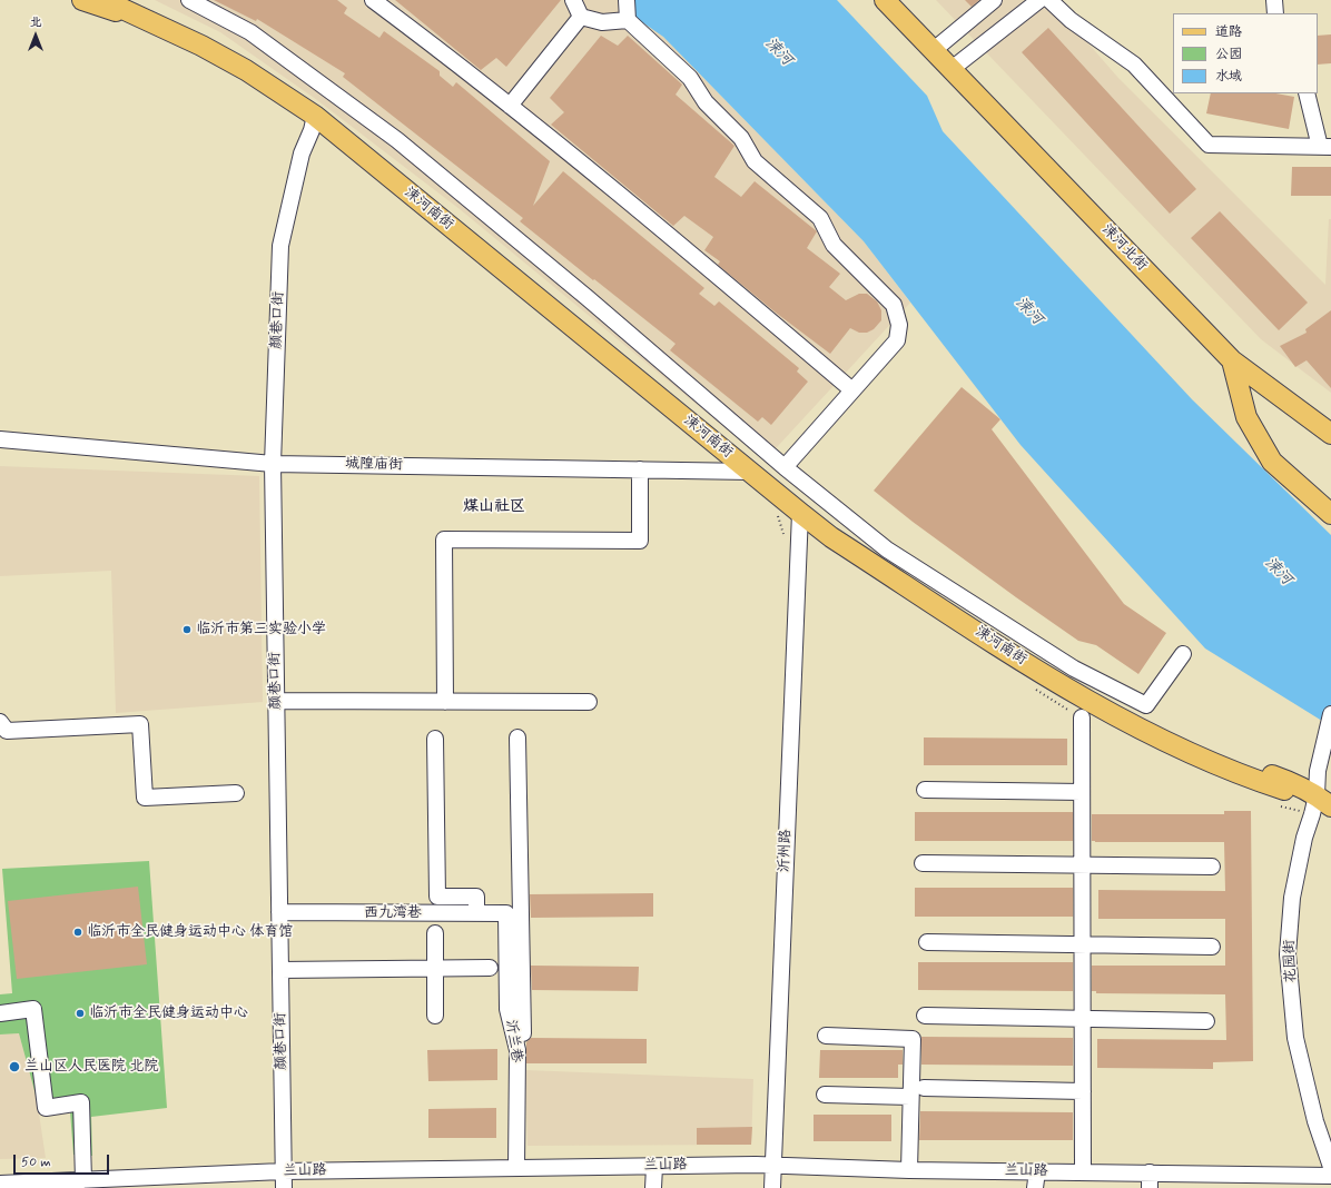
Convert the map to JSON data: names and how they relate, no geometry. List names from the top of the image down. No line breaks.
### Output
{"streets":{"main road":["涑河南街","涑河北街"],"street":["颜巷口街","城隍庙街","沂州路","西九湾巷","花园街","沂兰巷","兰山路"]},"crossings":[["涑河南街","颜巷口街"],["涑河南街","城隍庙街"],["涑河南街","沂州路"],["颜巷口街","城隍庙街"],["颜巷口街","西九湾巷"],["颜巷口街","兰山路"],["沂州路","兰山路"],["西九湾巷","沂兰巷"],["沂兰巷","兰山路"]],"districts":["煤山社区"],"water":["涑河"],"places":["临沂市第三实验小学","临沂市全民健身运动中心 体育馆","临沂市全民健身运动中心","兰山区人民医院 北院"],"legend":["道路","公园","水域"],"scale_bar":"50 m","north":"top"}
